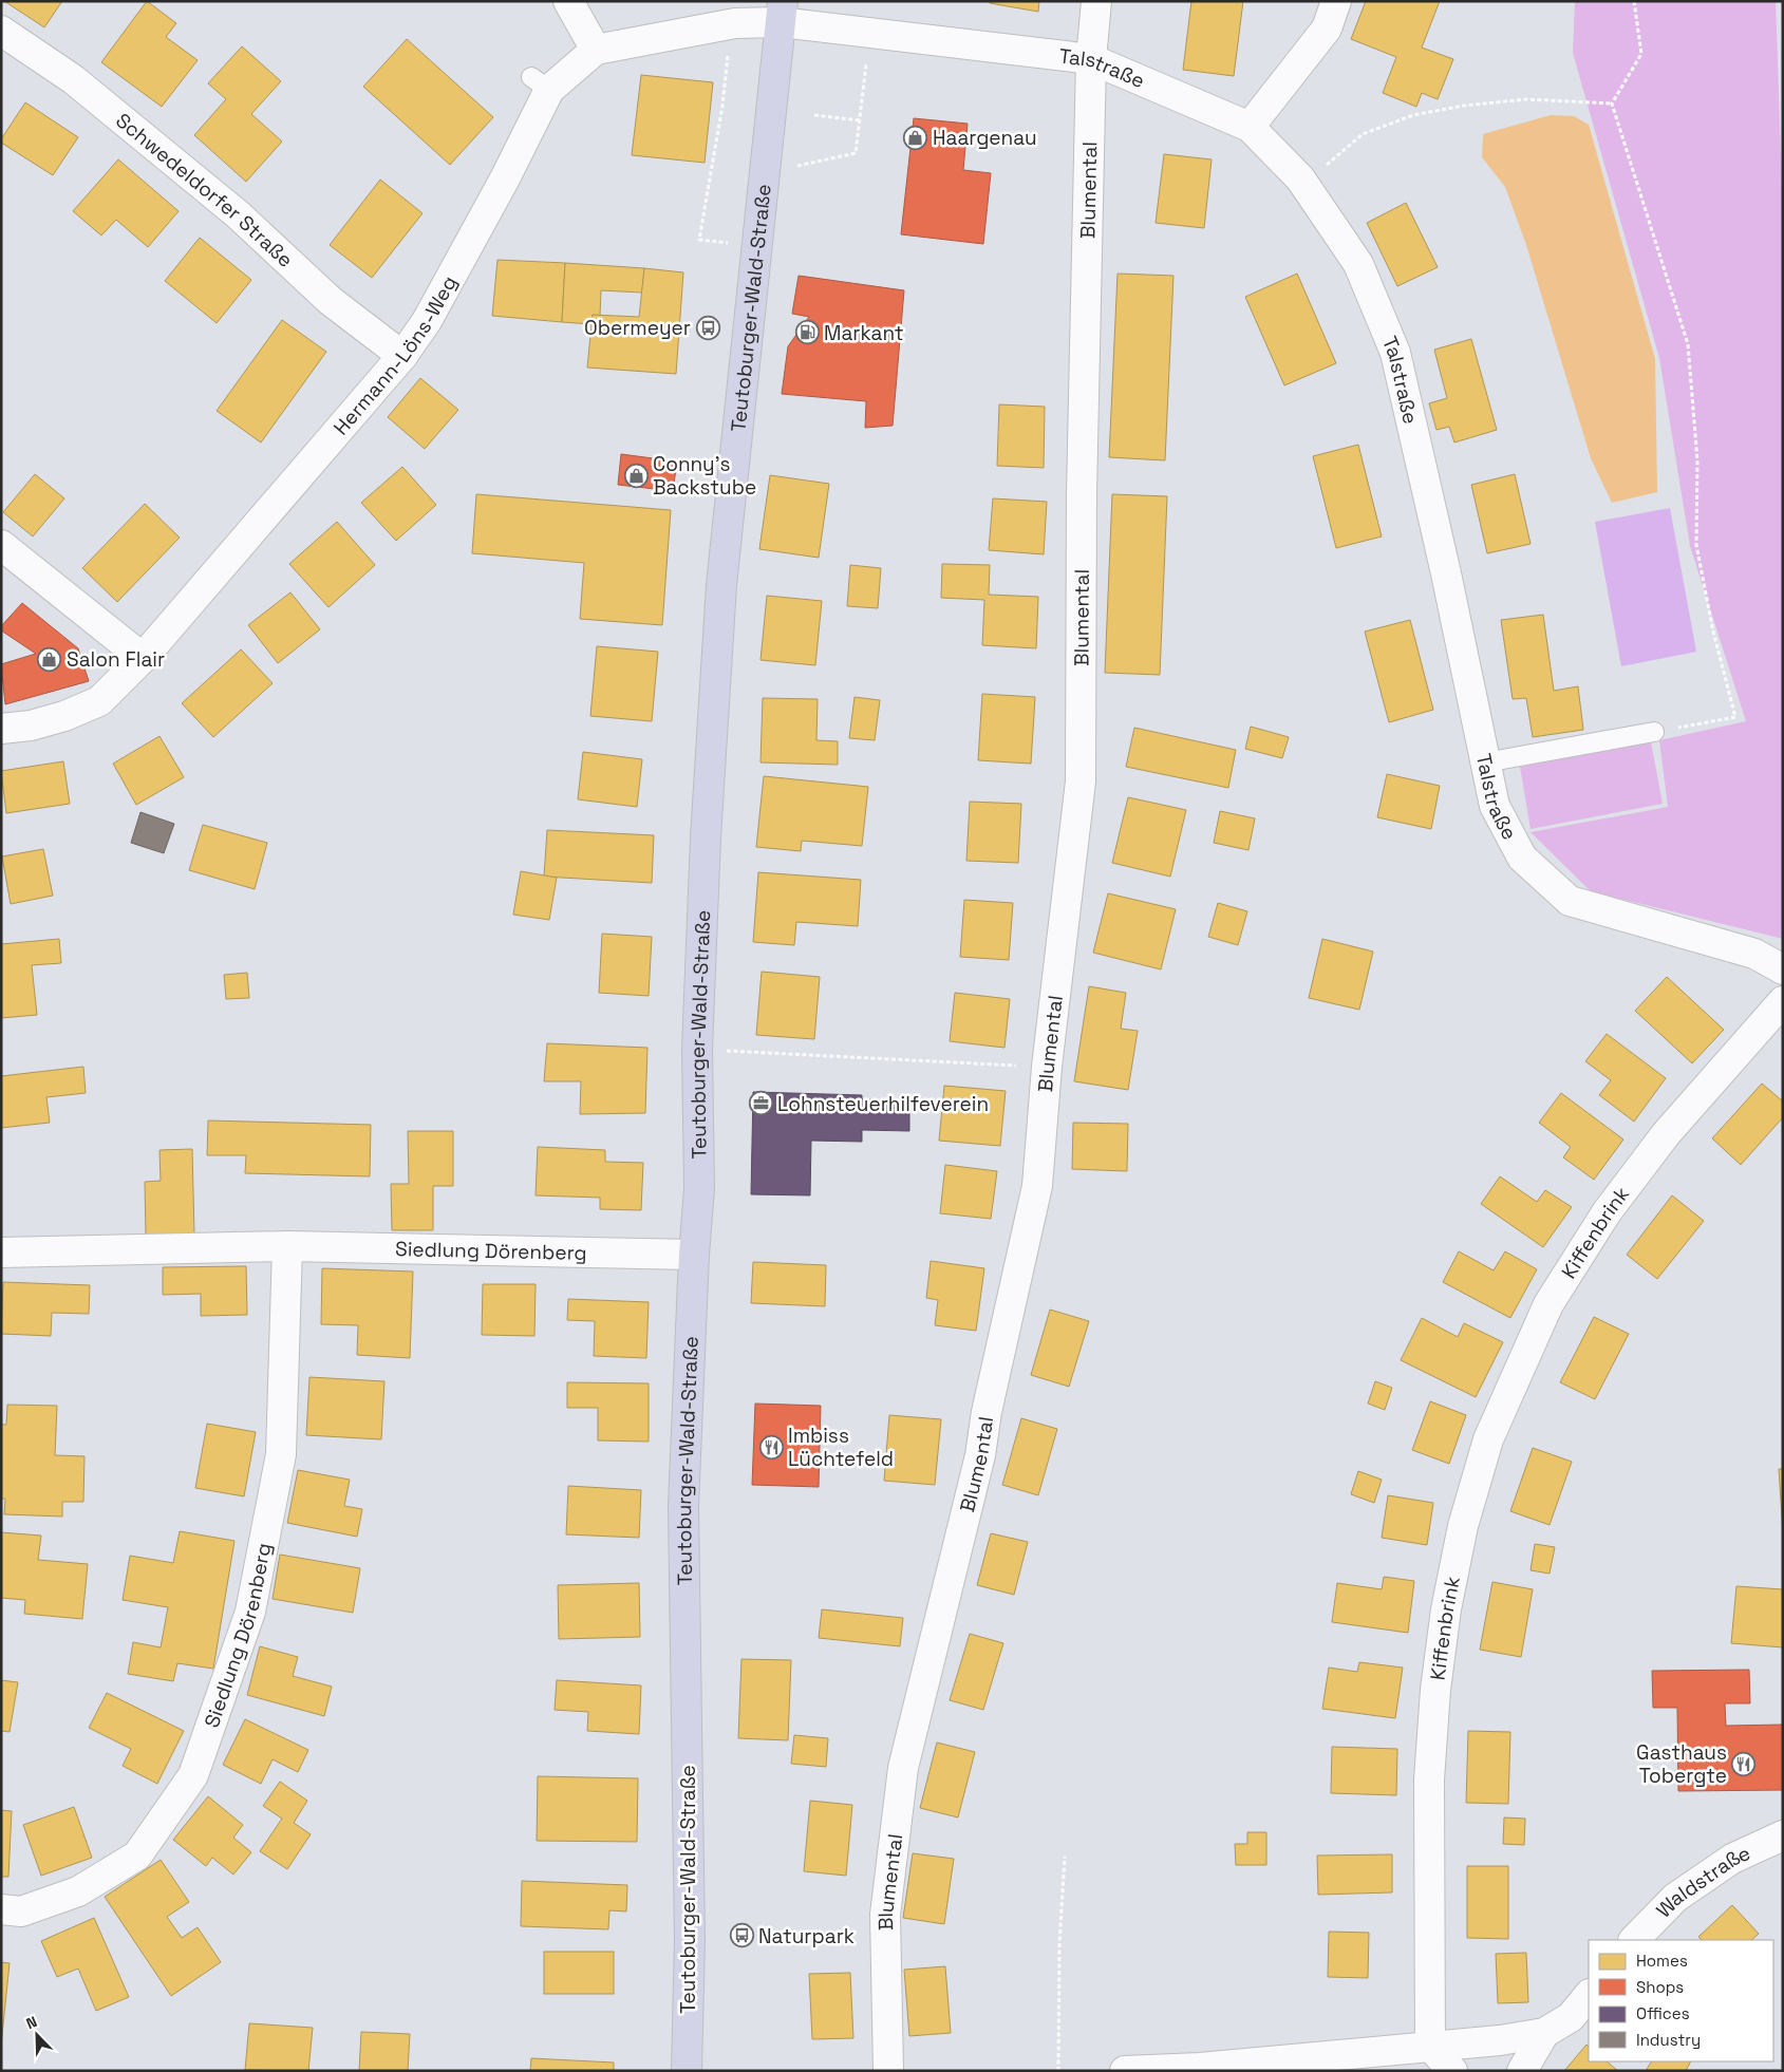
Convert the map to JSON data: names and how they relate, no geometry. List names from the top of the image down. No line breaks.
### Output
{"streets":{"main road":["Teutoburger-Wald-Straße"],"street":["Talstraße","Schwedeldorfer Straße","Blumental","Hermann-Löns-Weg","Kiffenbrink","Siedlung Dörenberg","Waldstraße"]},"crossings":[["Talstraße","Blumental"],["Talstraße","Teutoburger-Wald-Straße"],["Schwedeldorfer Straße","Hermann-Löns-Weg"],["Teutoburger-Wald-Straße","Siedlung Dörenberg"]],"places":{"shop":["Haargenau","Conny's Backstube","Salon Flair"],"bus stop":["Obermeyer","Naturpark"],"fuel station":["Markant"],"office":["Lohnsteuerhilfeverein"],"restaurant":["Imbiss Lüchtefeld","Gasthaus Tobergte"]},"legend":["Homes","Shops","Offices","Industry"],"north":"top left"}
